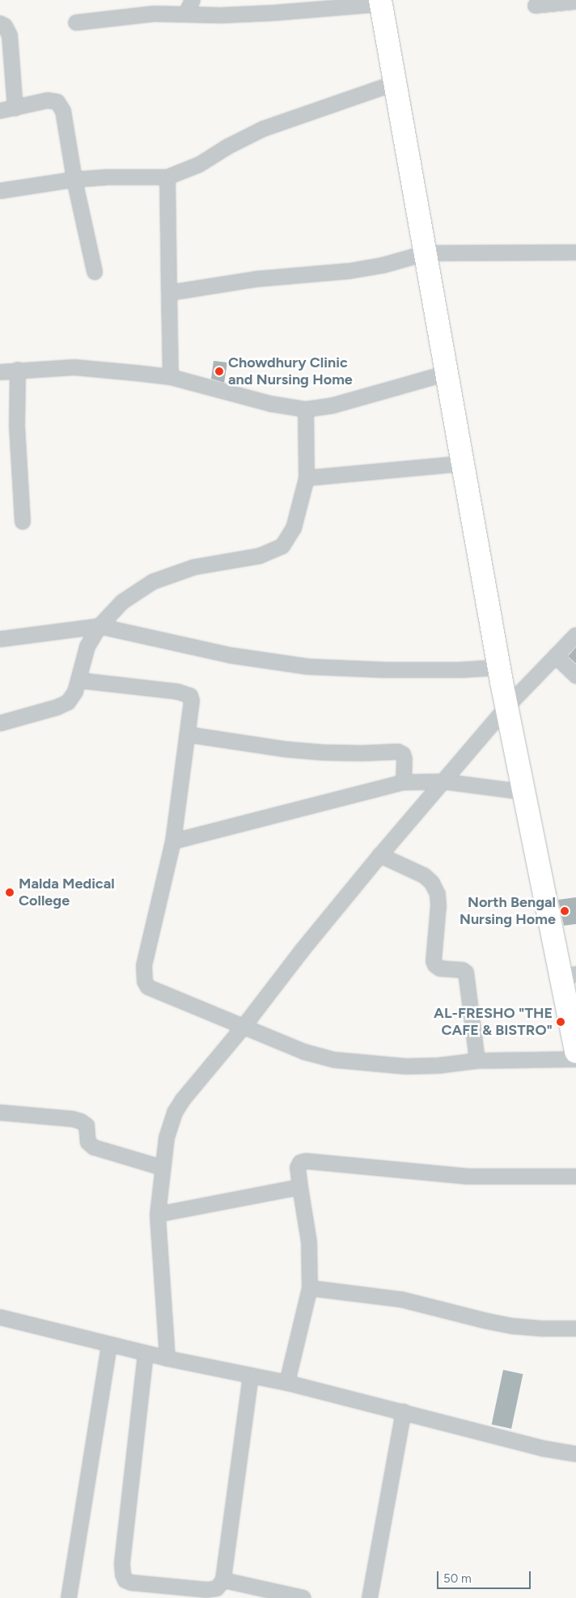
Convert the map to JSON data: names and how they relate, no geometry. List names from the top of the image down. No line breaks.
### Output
{"places":["Chowdhury Clinic and Nursing Home","Malda Medical College","North Bengal Nursing Home","AL-FRESHO \"THE CAFE & BISTRO\""],"scale_bar":"50 m"}
